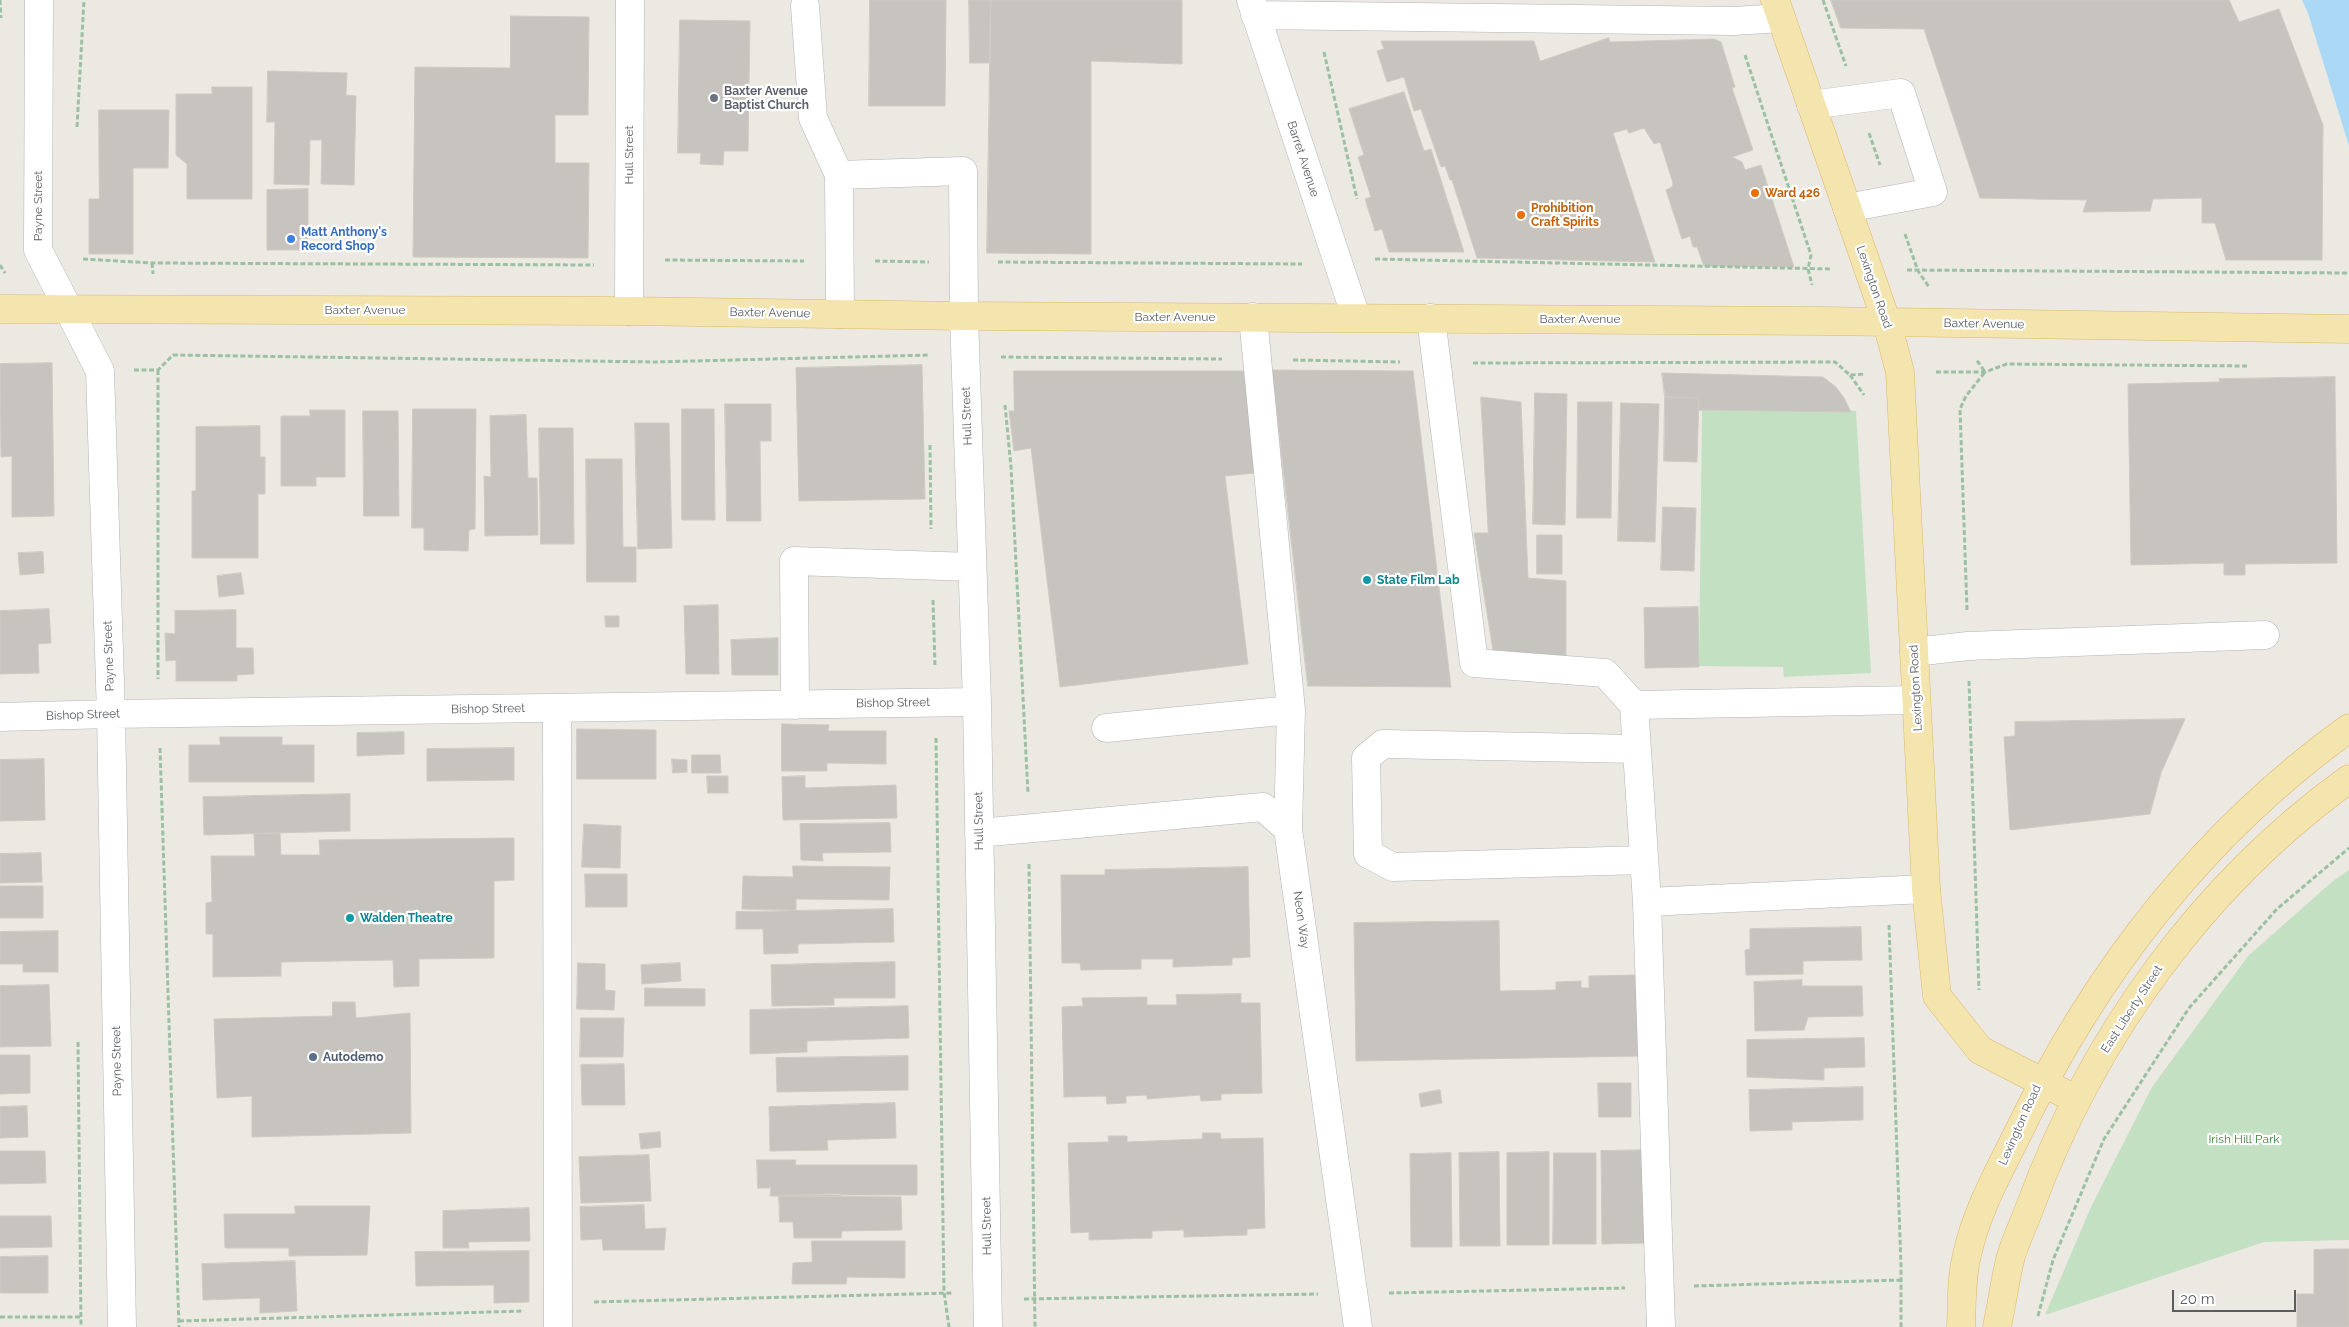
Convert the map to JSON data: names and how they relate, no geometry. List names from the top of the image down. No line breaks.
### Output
{"streets":{"main road":["Lexington Road","Baxter Avenue","East Liberty Street"],"street":["Hull Street","Barret Avenue","Payne Street","Bishop Street","Neon Way"]},"crossings":[["Hull Street","Baxter Avenue"],["Hull Street","Bishop Street"],["Barret Avenue","Baxter Avenue"],["Payne Street","Baxter Avenue"],["Payne Street","Bishop Street"],["Lexington Road","Baxter Avenue"],["Baxter Avenue","Neon Way"]],"parks":["Irish Hill Park"],"places":["Baxter Avenue Baptist Church","Ward 426","Prohibition Craft Spirits","Matt Anthony's Record Shop","State Film Lab","Walden Theatre","Autodemo"],"scale_bar":"20 m"}
